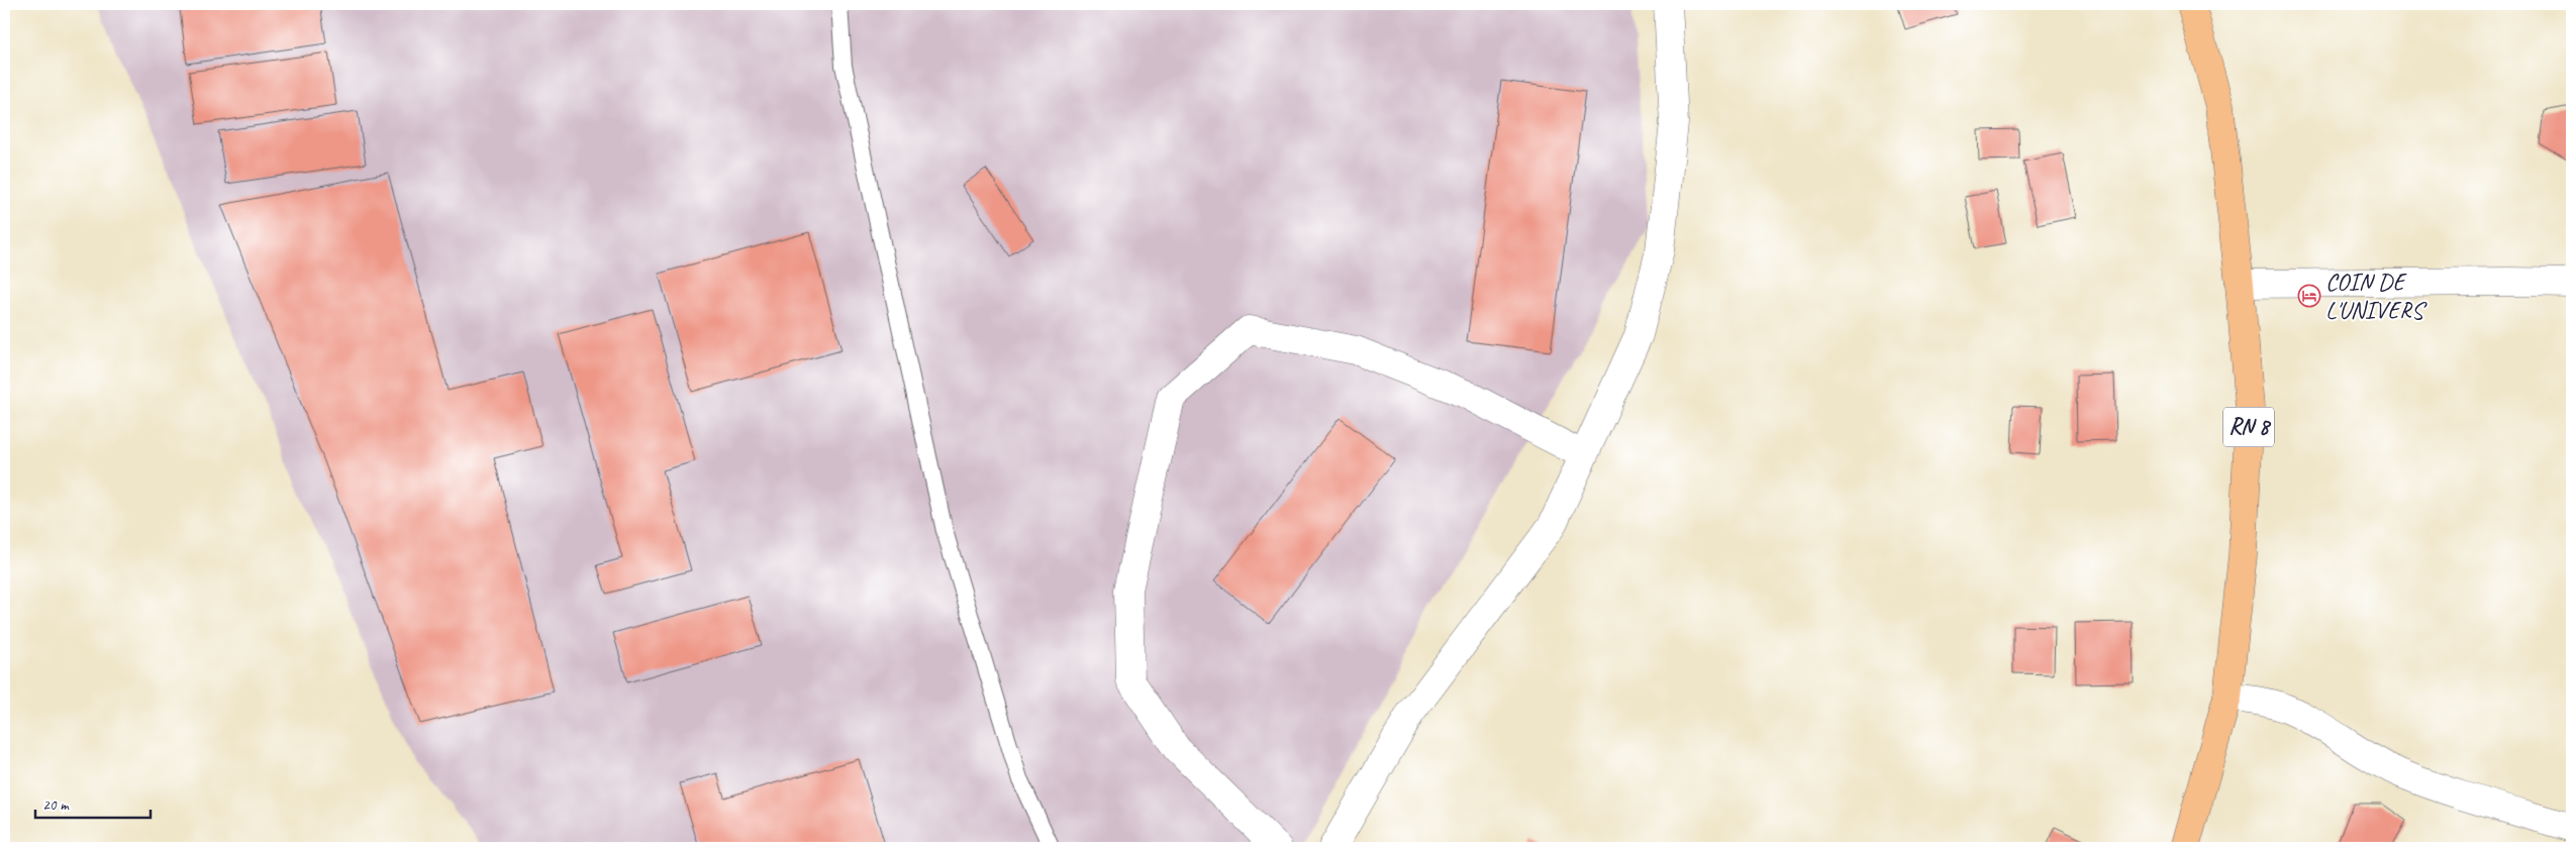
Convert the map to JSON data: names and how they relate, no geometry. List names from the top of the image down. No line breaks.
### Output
{"streets":{"main road":["RN 8"]},"places":{"hotel":["COIN DE L'UNIVERS"]},"scale_bar":"20 m"}
